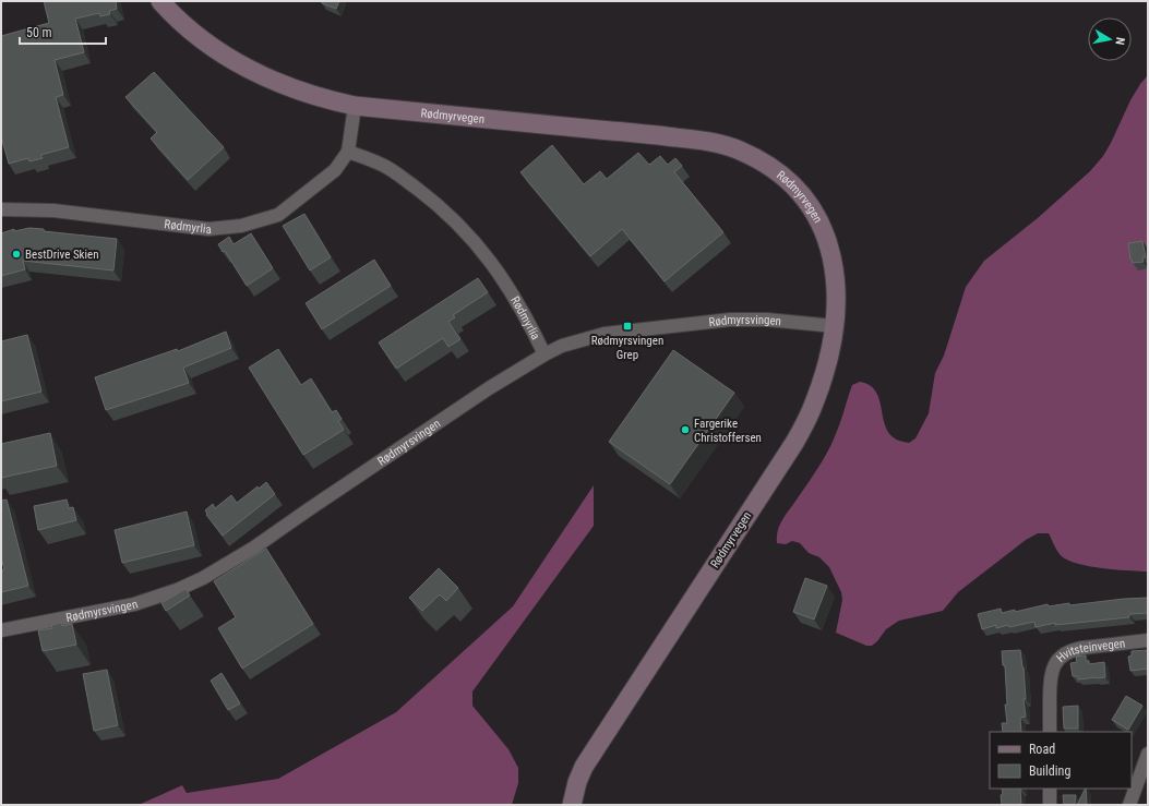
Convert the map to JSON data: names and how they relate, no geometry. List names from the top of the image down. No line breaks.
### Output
{"streets":{"street":["Rødmyrvegen","Rødmyrlia","Rødmyrsvingen","Hvitsteinvegen"]},"crossings":[["Rødmyrvegen","Rødmyrlia"],["Rødmyrvegen","Rødmyrsvingen"],["Rødmyrlia","Rødmyrsvingen"]],"places":{"other":["BestDrive Skien","Fargerike Christoffersen"],"transit":["Rødmyrsvingen Grep"]},"legend":["Road","Building"],"scale_bar":"50 m","north":"right"}
